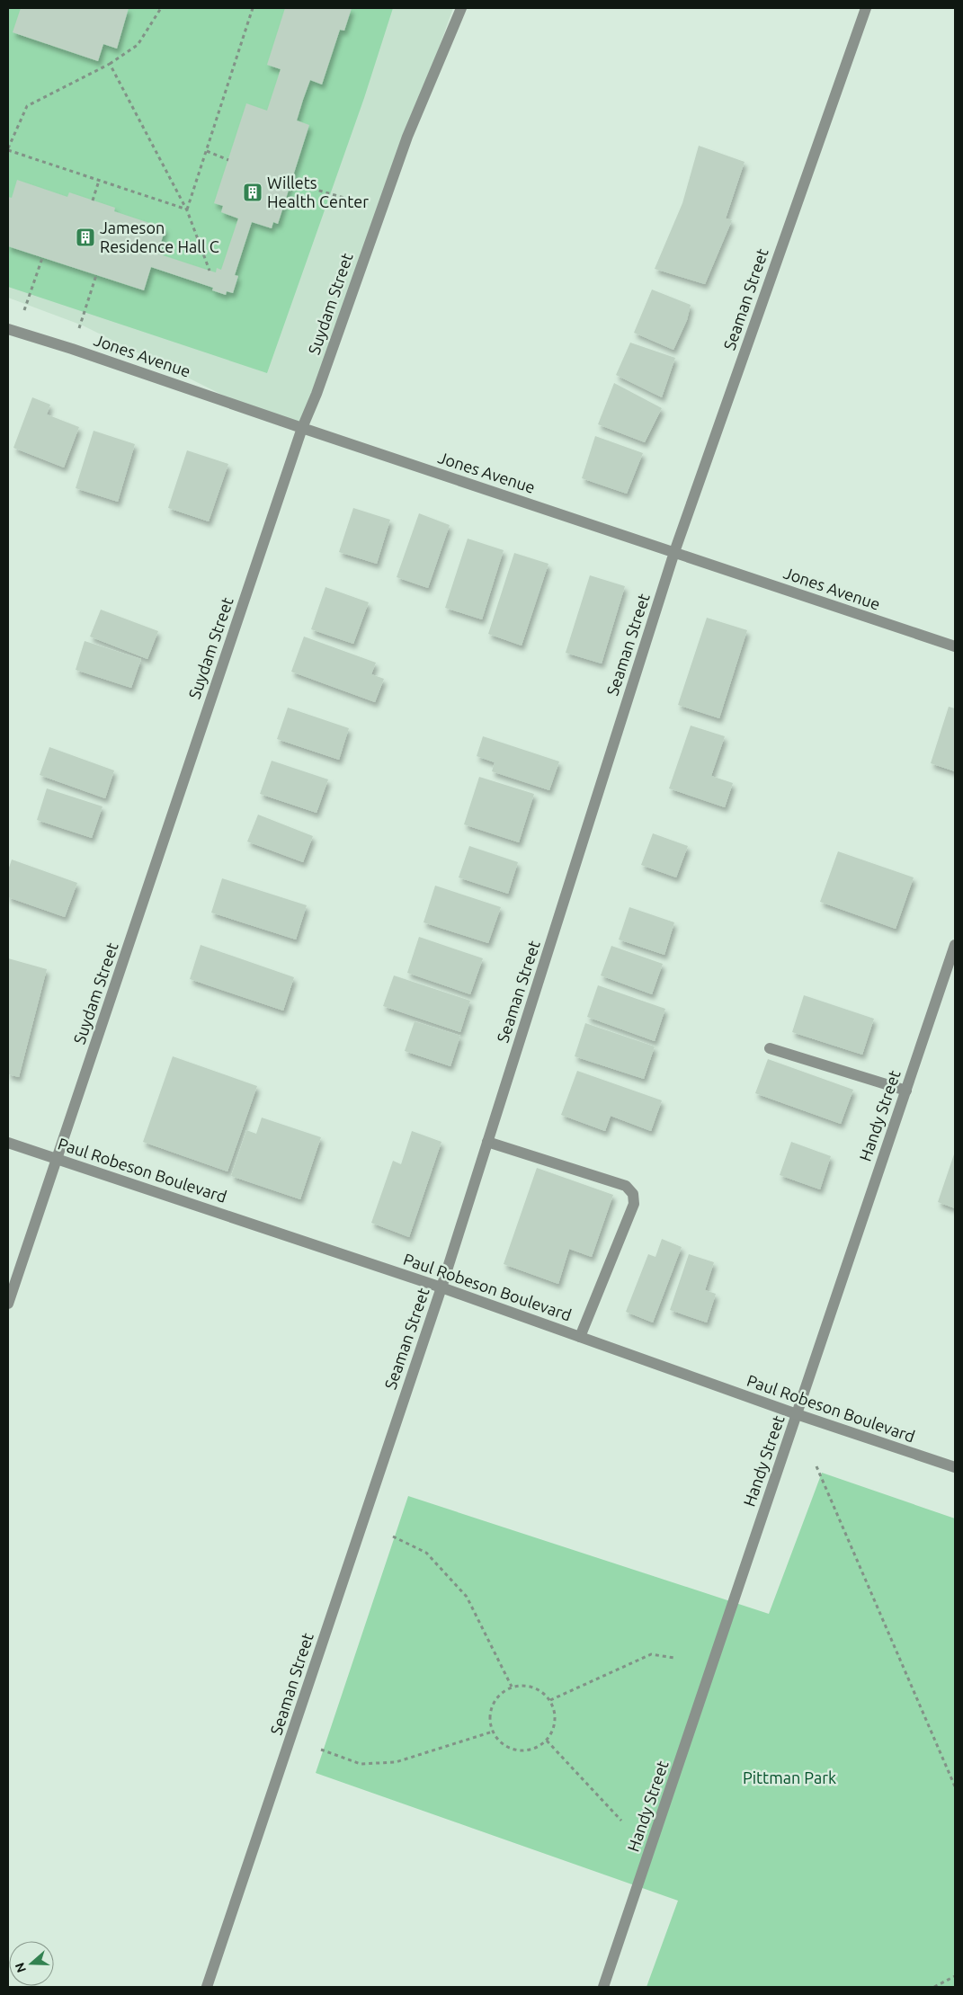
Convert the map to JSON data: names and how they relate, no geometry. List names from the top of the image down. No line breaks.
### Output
{"streets":{"street":["Seaman Street","Suydam Street","Jones Avenue","Handy Street","Paul Robeson Boulevard"]},"crossings":[["Seaman Street","Jones Avenue"],["Seaman Street","Paul Robeson Boulevard"],["Suydam Street","Jones Avenue"],["Suydam Street","Paul Robeson Boulevard"],["Handy Street","Paul Robeson Boulevard"]],"parks":["Pittman Park"],"places":{"building":["Willets Health Center","Jameson Residence Hall C"]},"north":"left"}
